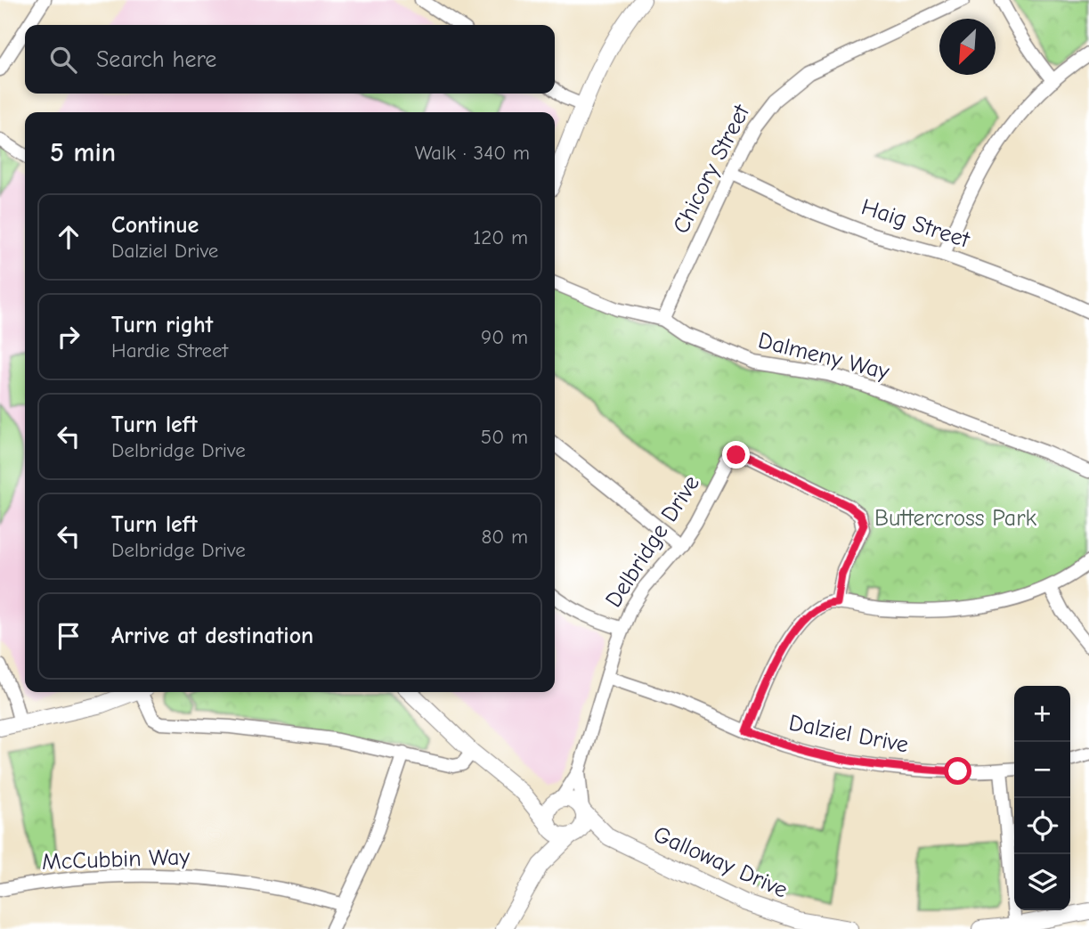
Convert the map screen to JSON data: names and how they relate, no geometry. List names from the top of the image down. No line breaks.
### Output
{"streets":{"street":["Chicory Street","Haig Street","Dalmeny Way","Delbridge Drive","Dalziel Drive","McCubbin Way","Galloway Drive"]},"crossings":[["Chicory Street","Haig Street"],["Chicory Street","Dalmeny Way"],["Delbridge Drive","Dalziel Drive"],["Delbridge Drive","Galloway Drive"]],"parks":["Buttercross Park"],"north":"bottom left","page":{"search":"Search here","heading":["5 min","Walk · 340 m"],"list":[["Continue","Dalziel Drive","120 m"],["Turn right","Hardie Street","90 m"],["Turn left","Delbridge Drive","50 m"],["Turn left","Delbridge Drive","80 m"],"Arrive at destination"],"map_buttons":["+","−"]}}
